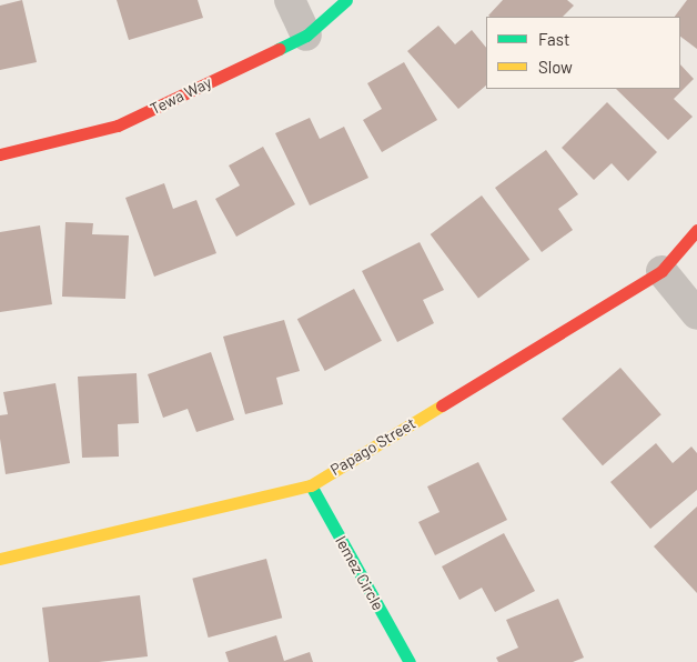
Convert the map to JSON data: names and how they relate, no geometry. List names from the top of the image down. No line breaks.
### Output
{"streets":{"street":["Tewa Way","Papago Street","Iemez Circle"]},"crossings":[["Papago Street","Iemez Circle"]],"legend":["Fast","Slow"]}
